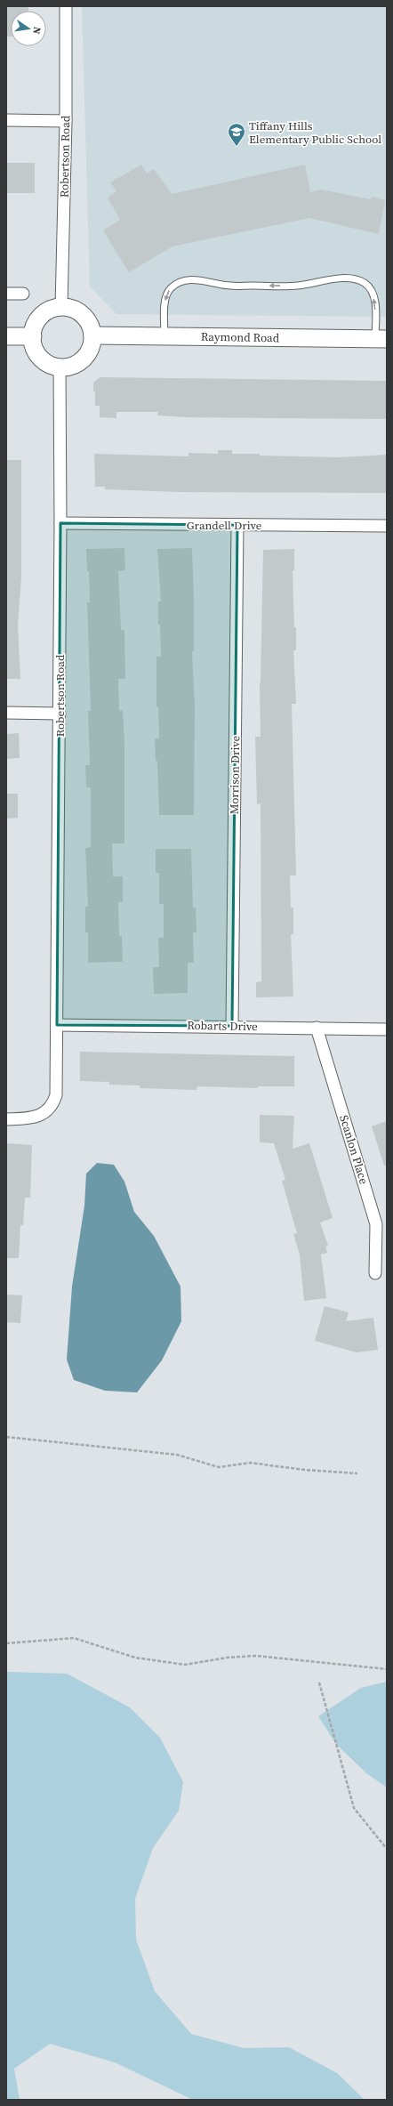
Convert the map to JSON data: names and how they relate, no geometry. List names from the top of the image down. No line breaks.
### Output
{"streets":{"street":["Robertson Road","Raymond Road","Grandell Drive","Morrison Drive","Robarts Drive","Scanlon Place"]},"crossings":[["Robertson Road","Raymond Road"],["Robertson Road","Grandell Drive"],["Robertson Road","Robarts Drive"],["Grandell Drive","Morrison Drive"],["Morrison Drive","Robarts Drive"],["Robarts Drive","Scanlon Place"]],"places":{"school or university":["Tiffany Hills Elementary Public School"]},"north":"right"}
